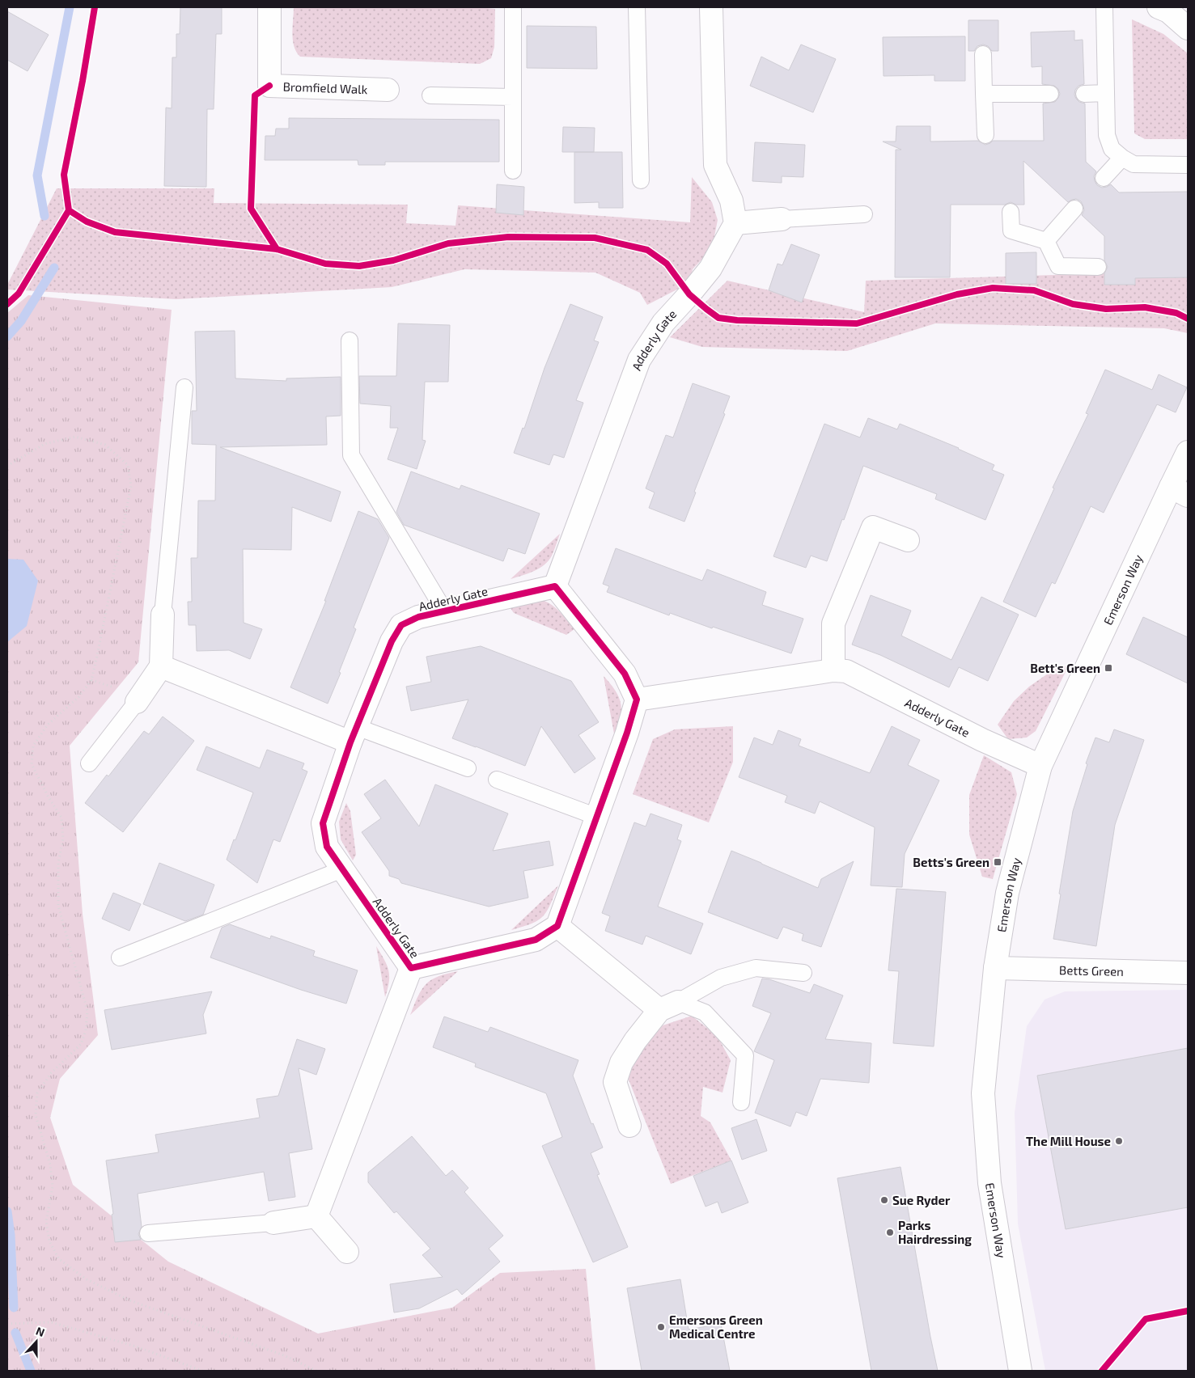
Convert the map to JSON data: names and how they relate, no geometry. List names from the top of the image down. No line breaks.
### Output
{"streets":{"street":["Bromfield Walk","Adderly Gate","Emerson Way","Betts Green"]},"crossings":[["Adderly Gate","Emerson Way"],["Emerson Way","Betts Green"]],"places":{"transit":["Bett's Green","Betts's Green"],"other":["The Mill House","Sue Ryder","Parks Hairdressing","Emersons Green Medical Centre"]},"north":"top"}
